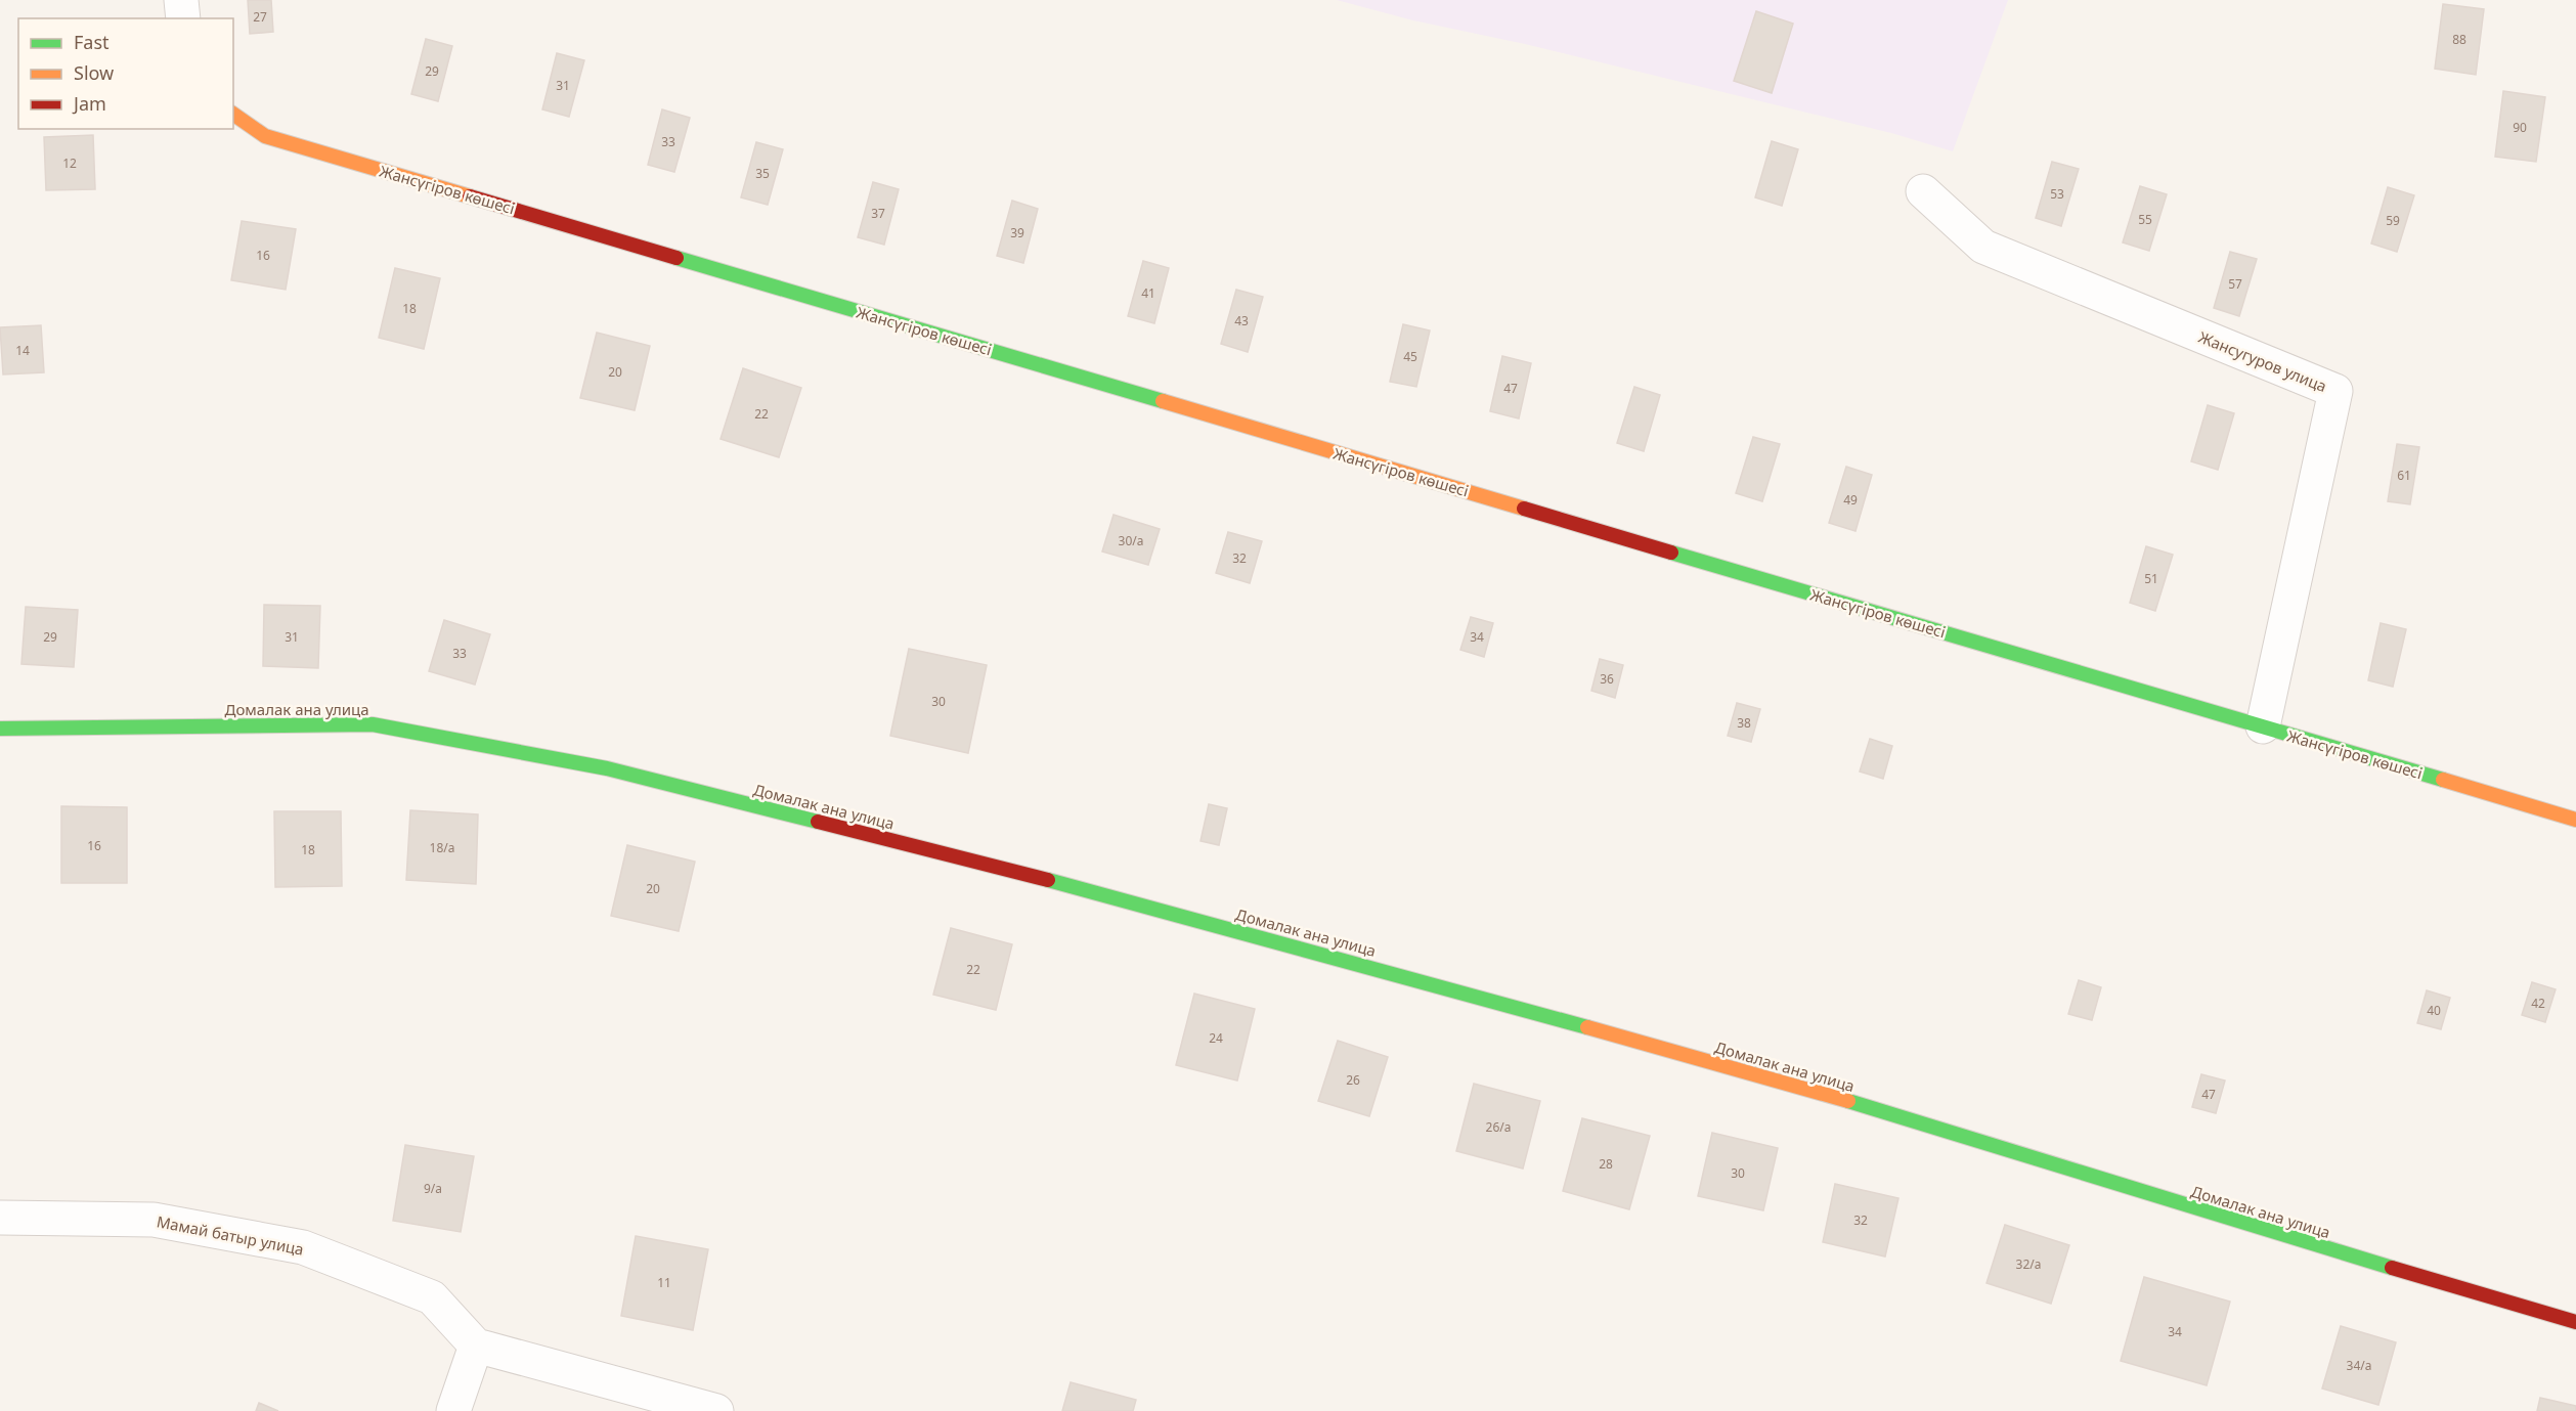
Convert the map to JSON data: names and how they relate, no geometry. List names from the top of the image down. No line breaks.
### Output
{"streets":{"street":["Жансүгіров көшесі","Жансугуров улица","Домалак ана улица","Мамай батыр улица"]},"crossings":[["Жансүгіров көшесі","Жансугуров улица"]],"house_numbers":["27","88","29","31","90","33","12","35","53","37","55","59","39","16","57","41","18","43","14","45","20","47","22","61","49","30/а","32","51","29","31","34","33","36","30","38","16","18/а","18","20","22","42","40","24","26","47","26/а","28","30","9/а","32","32/а","11","34","34/а"],"legend":["Fast","Slow","Jam"]}
